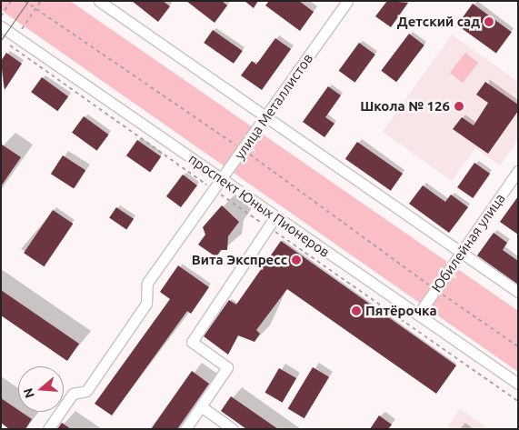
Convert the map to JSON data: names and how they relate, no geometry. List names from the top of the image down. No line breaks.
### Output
{"streets":{"street":["улица Металлистов","проспект Юных Пионеров","Юбилейная улица"]},"crossings":[["улица Металлистов","проспект Юных Пионеров"],["проспект Юных Пионеров","Юбилейная улица"]],"places":["Детский сад","Школа № 126","Вита Экспресс","Пятёрочка"],"north":"left"}
